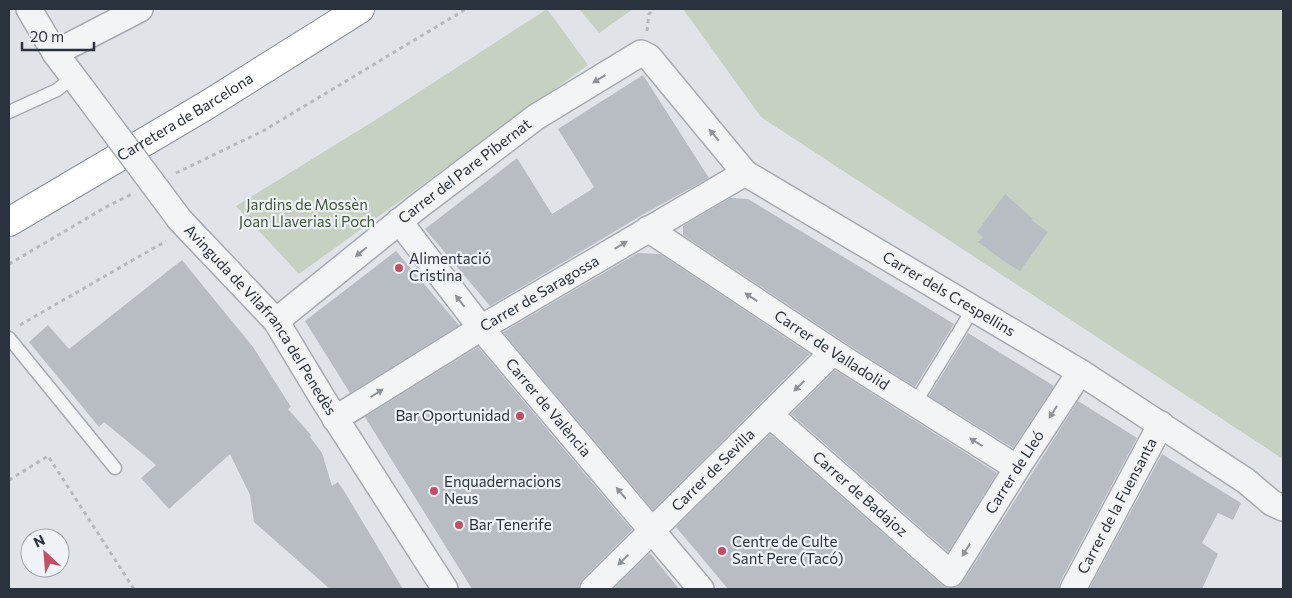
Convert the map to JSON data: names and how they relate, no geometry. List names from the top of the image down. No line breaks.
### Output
{"streets":{"highway":["Carretera de Barcelona"],"street":["Carrer del Pare Pibernat","Carrer de Saragossa","Carrer dels Crespellins","Avinguda de Vilafranca del Penedès","Carrer de Valladolid","Carrer de València","Carrer de Sevilla","Carrer de Lleó","Carrer de Badajoz","Carrer de la Fuensanta"]},"crossings":[["Carrer del Pare Pibernat","Carrer dels Crespellins"],["Carrer del Pare Pibernat","Avinguda de Vilafranca del Penedès"],["Carrer del Pare Pibernat","Carrer de València"],["Carrer de Saragossa","Carrer dels Crespellins"],["Carrer de Saragossa","Avinguda de Vilafranca del Penedès"],["Carrer de Saragossa","Carrer de Valladolid"],["Carrer de Saragossa","Carrer de València"],["Carrer dels Crespellins","Carrer de Lleó"],["Carrer dels Crespellins","Carrer de la Fuensanta"],["Carrer de Valladolid","Carrer de Sevilla"],["Carrer de Valladolid","Carrer de Lleó"],["Carrer de València","Carrer de Sevilla"],["Carrer de Sevilla","Carrer de Badajoz"],["Carrer de Lleó","Carrer de Badajoz"]],"one_way":["Carrer del Pare Pibernat","Carrer de Saragossa","Carrer de Valladolid","Carrer de València","Carrer de Sevilla","Carrer de Lleó"],"parks":["Jardins de Mossèn Joan Llaverias i Poch"],"places":["Alimentació Cristina","Bar Oportunidad","Enquadernacions Neus","Bar Tenerife","Centre de Culte Sant Pere (Tacó)"],"scale_bar":"20 m","north":"top left"}
